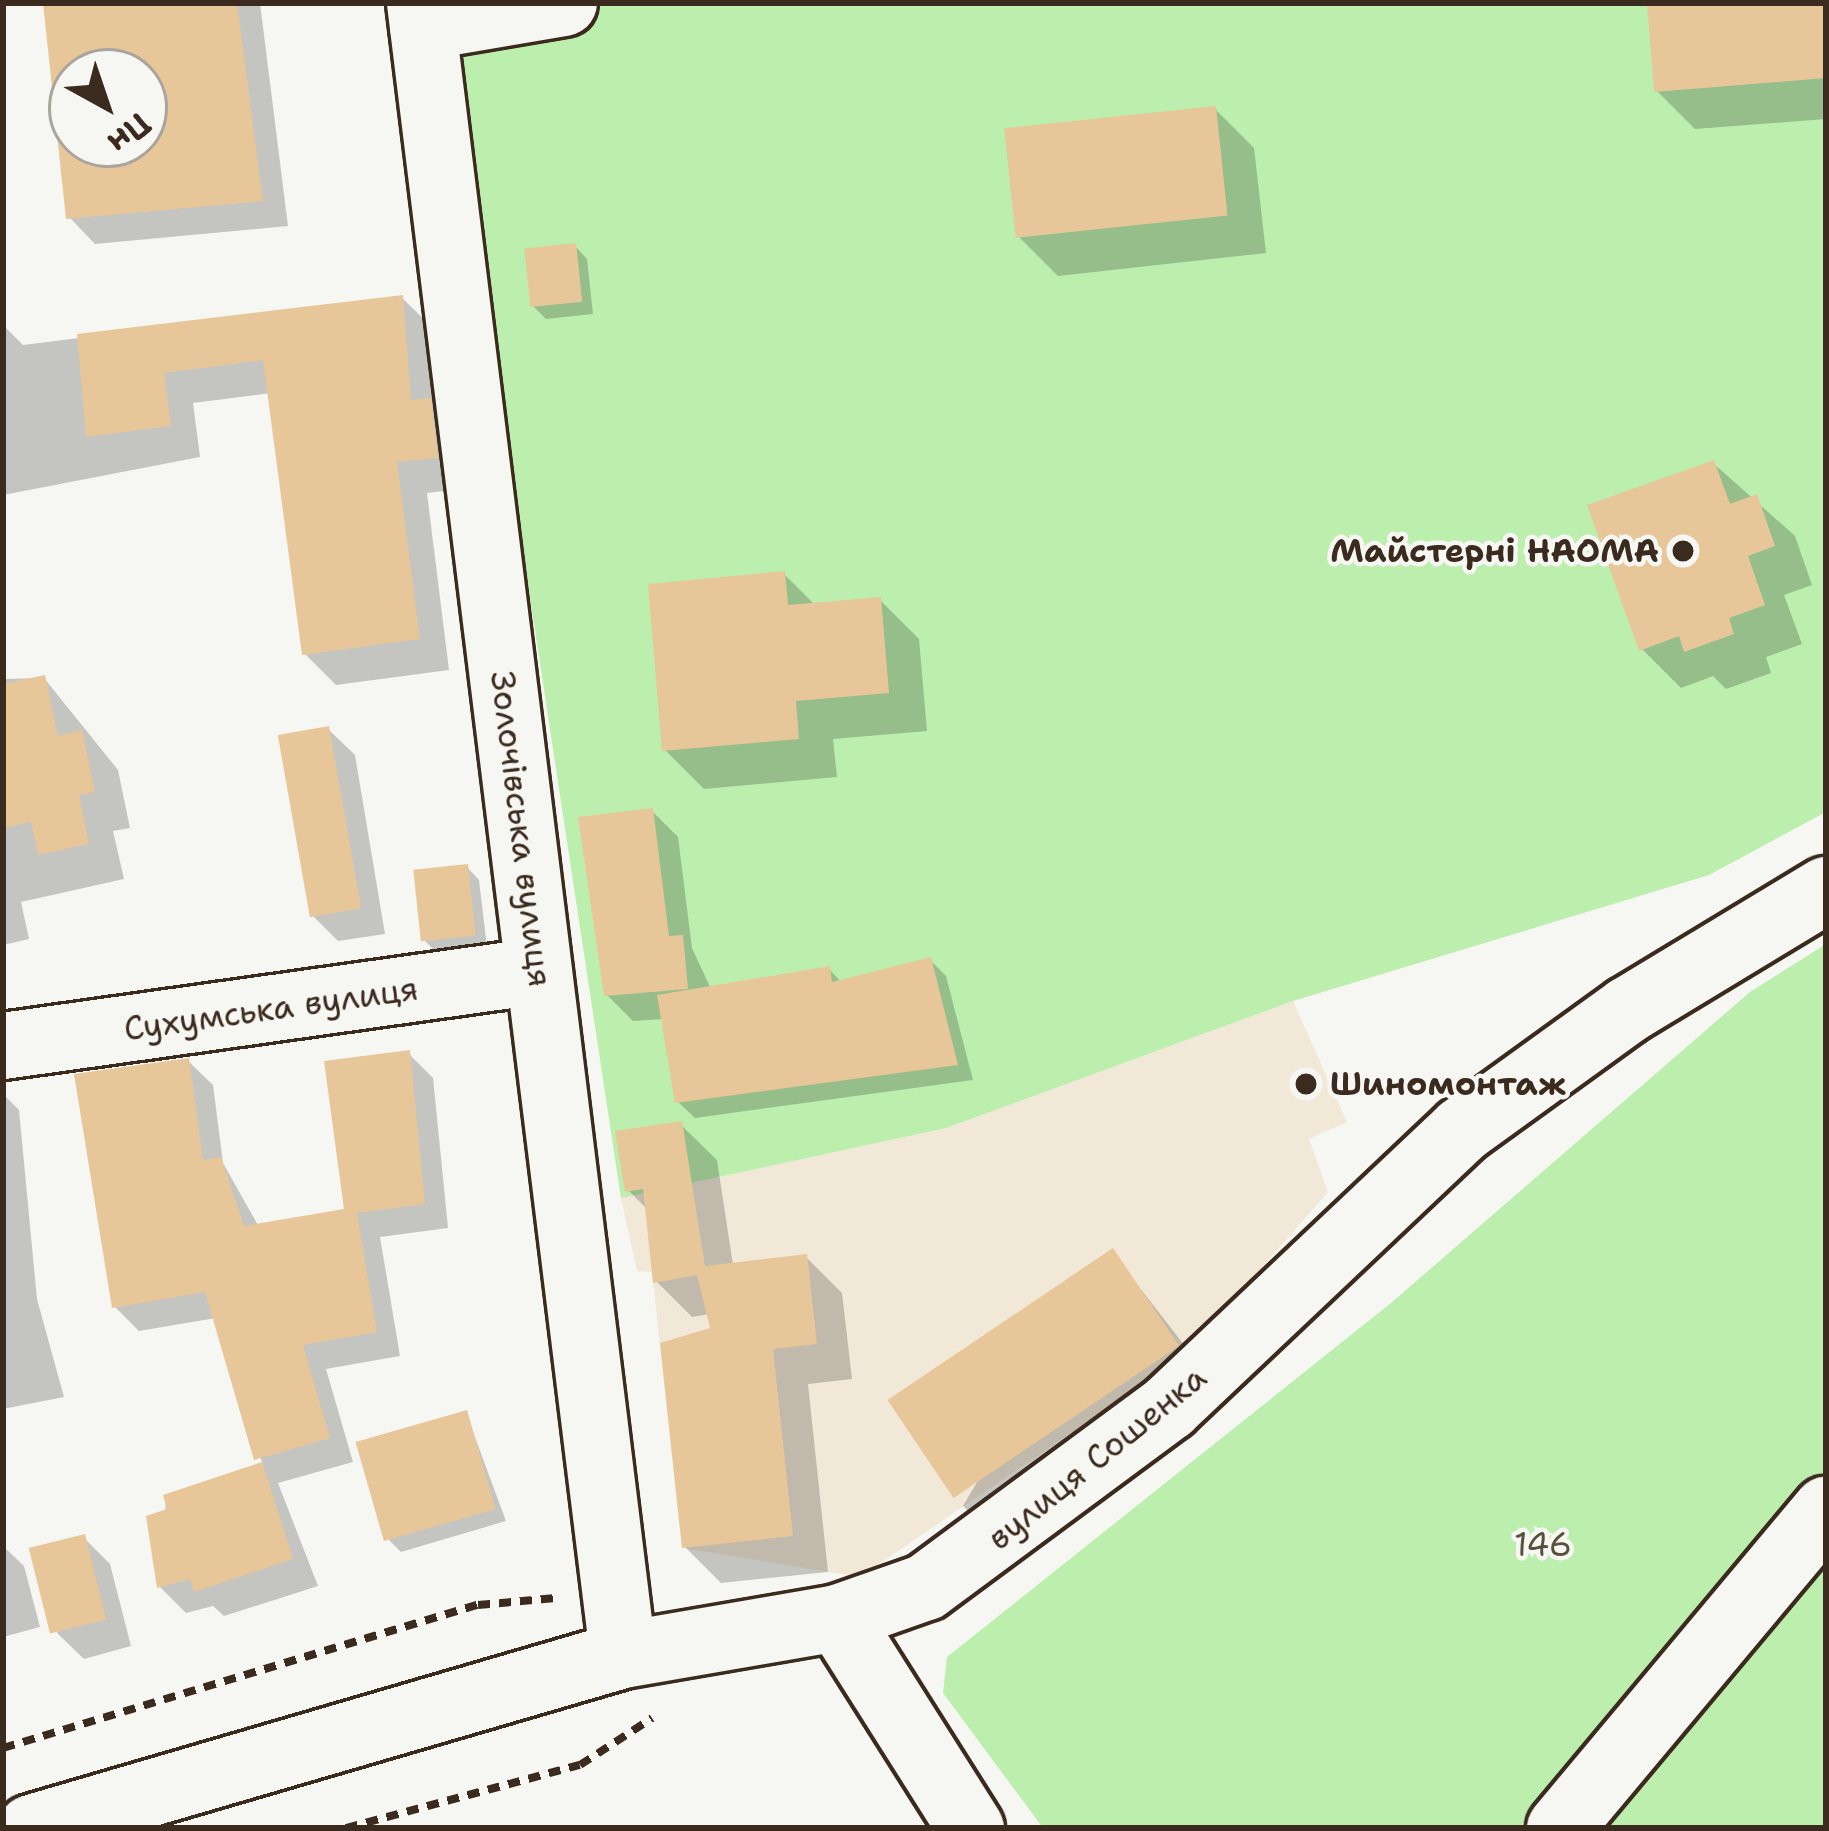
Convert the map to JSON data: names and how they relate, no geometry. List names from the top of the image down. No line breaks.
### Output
{"streets":{"street":["Золочівська вулиця","Сухумська вулиця","вулиця Сошенка"]},"crossings":[["Золочівська вулиця","Сухумська вулиця"],["Золочівська вулиця","вулиця Сошенка"]],"parks":["146"],"places":["Майстерні НАОМА","Шиномонтаж"],"north":"bottom right"}
